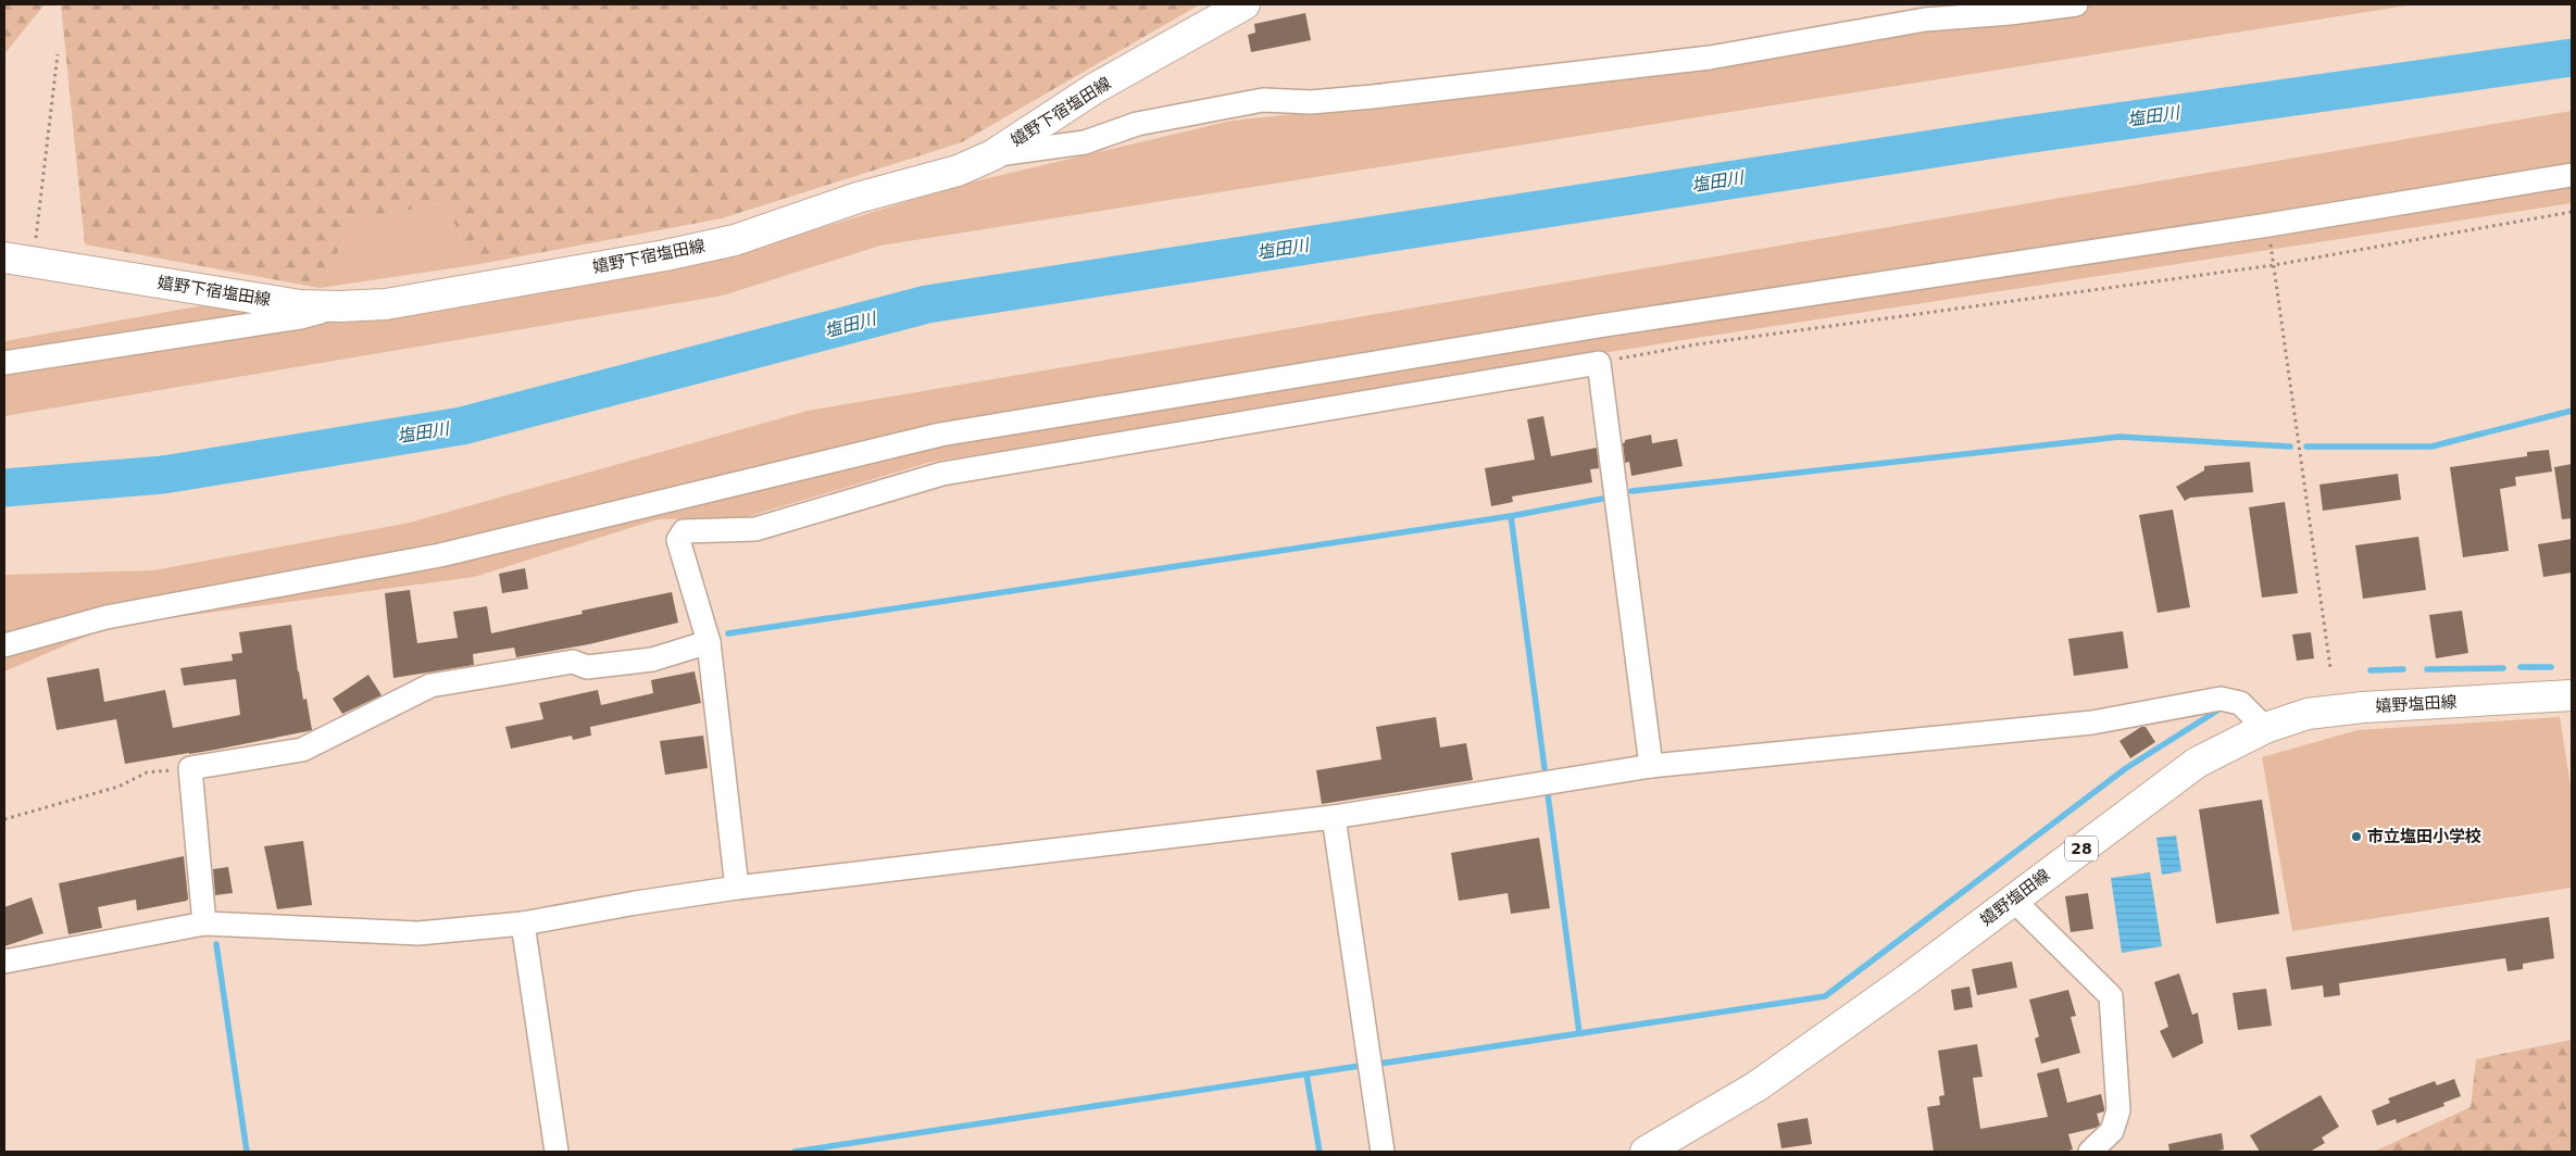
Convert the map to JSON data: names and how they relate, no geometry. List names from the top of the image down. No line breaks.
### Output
{"streets":{"main road":["嬉野下宿塩田線","嬉野塩田線","28"]},"water":["塩田川"],"places":["市立塩田小学校"]}
